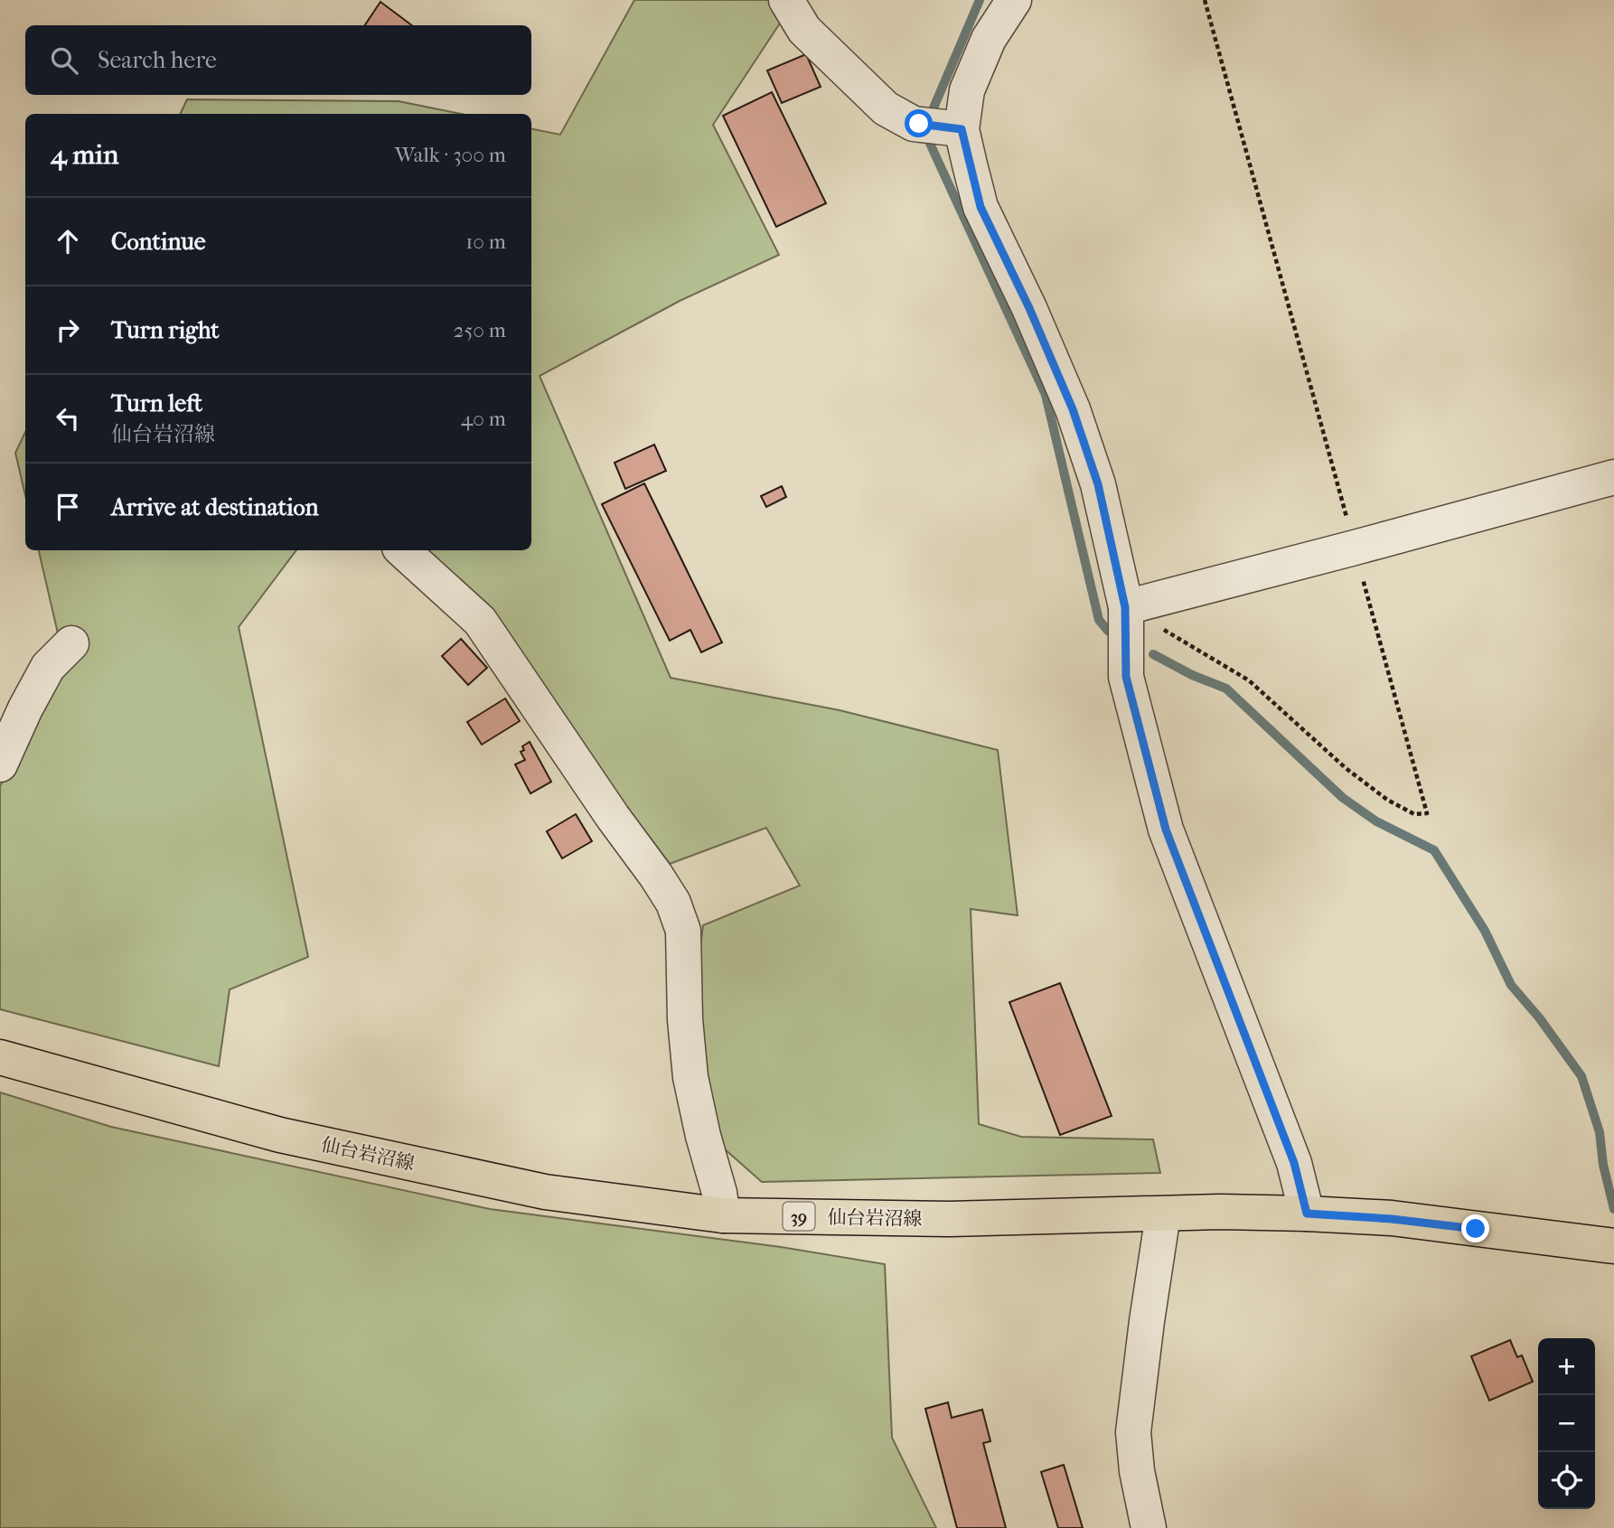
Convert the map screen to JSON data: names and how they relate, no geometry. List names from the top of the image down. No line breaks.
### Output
{"streets":{"main road":["仙台岩沼線","39"]},"page":{"search":"Search here","heading":["4 min","Walk · 300 m"],"list":[["Continue","10 m"],["Turn right","250 m"],["Turn left","仙台岩沼線","40 m"],"Arrive at destination"],"map_buttons":["+","−"]}}
